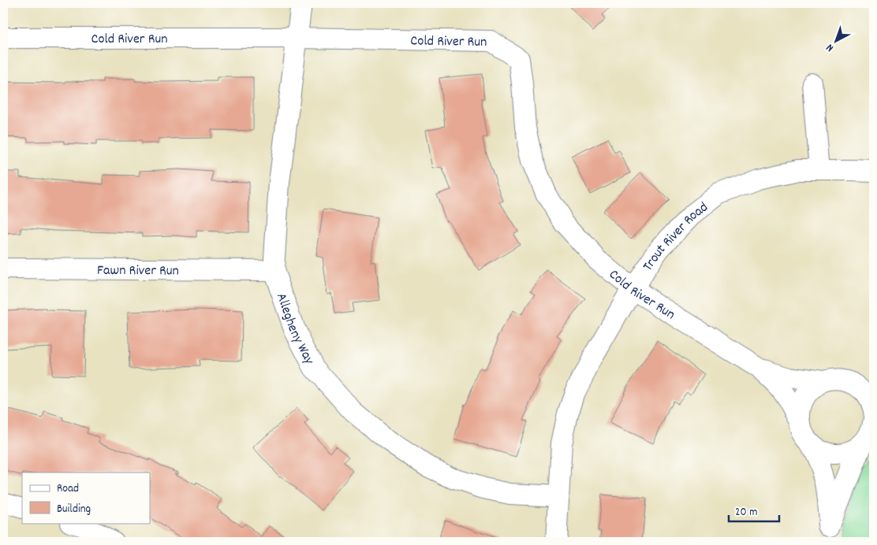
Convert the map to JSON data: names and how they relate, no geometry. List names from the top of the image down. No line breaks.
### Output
{"streets":{"street":["Cold River Run","Trout River Road","Fawn River Run","Allegheny Way"]},"crossings":[["Cold River Run","Trout River Road"],["Cold River Run","Allegheny Way"],["Trout River Road","Allegheny Way"],["Fawn River Run","Allegheny Way"]],"legend":["Road","Building"],"scale_bar":"20 m","north":"bottom left"}
